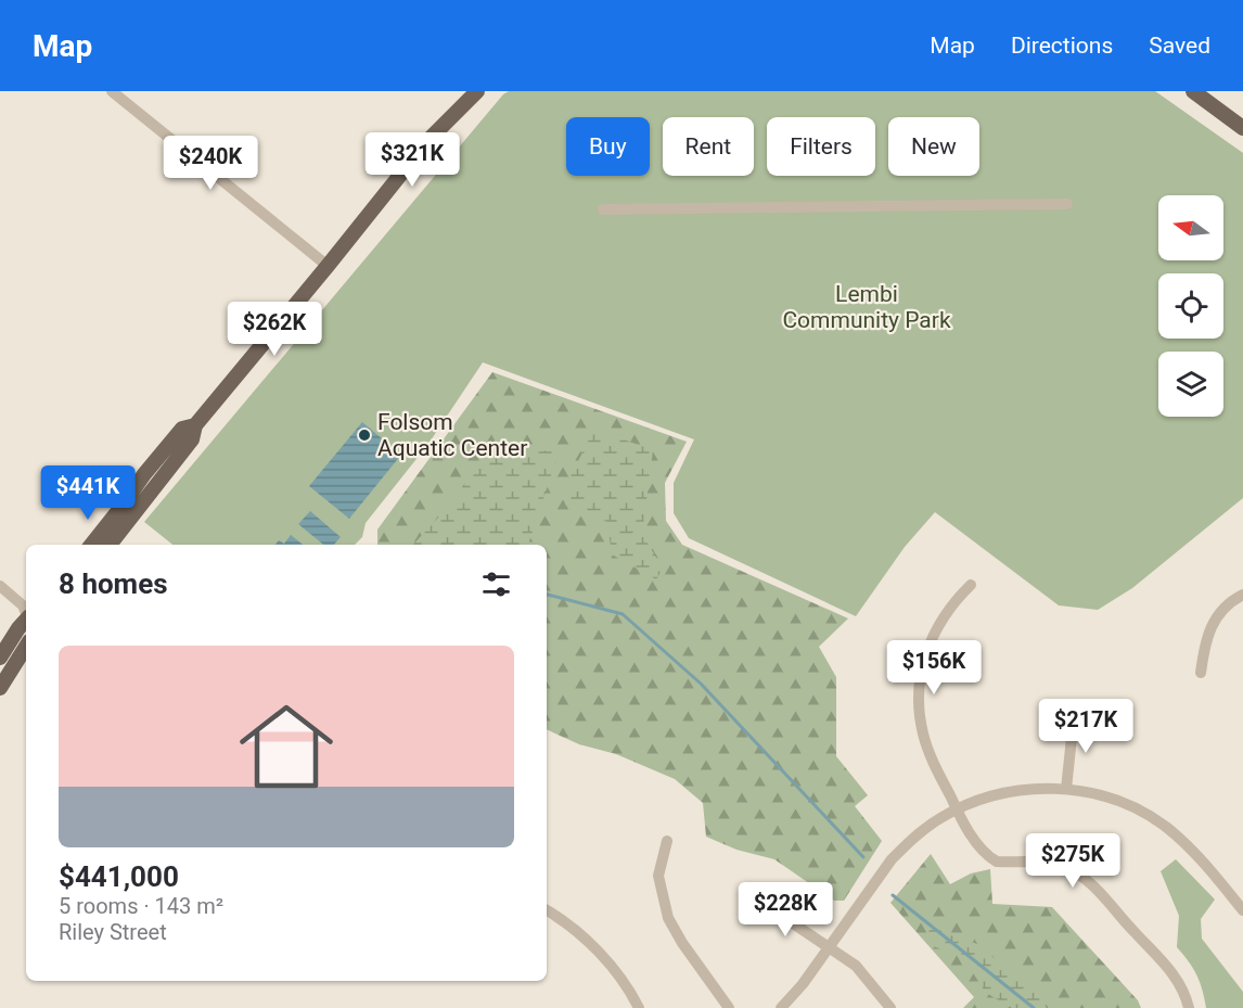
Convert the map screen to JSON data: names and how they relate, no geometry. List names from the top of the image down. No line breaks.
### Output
{"parks":["Lembi Community Park"],"places":["Folsom Aquatic Center"],"north":"left","page":{"header":"Map","nav":["Map","Directions","Saved"],"chip":["Buy","Rent","Filters","New"],"price":["$321K","$240K","$262K","$441K","$156K","$217K","$275K","$228K"],"heading":"8 homes","list":[{"name":"$441,000","note":"5 rooms · 143 m² · Riley Street"}]}}
